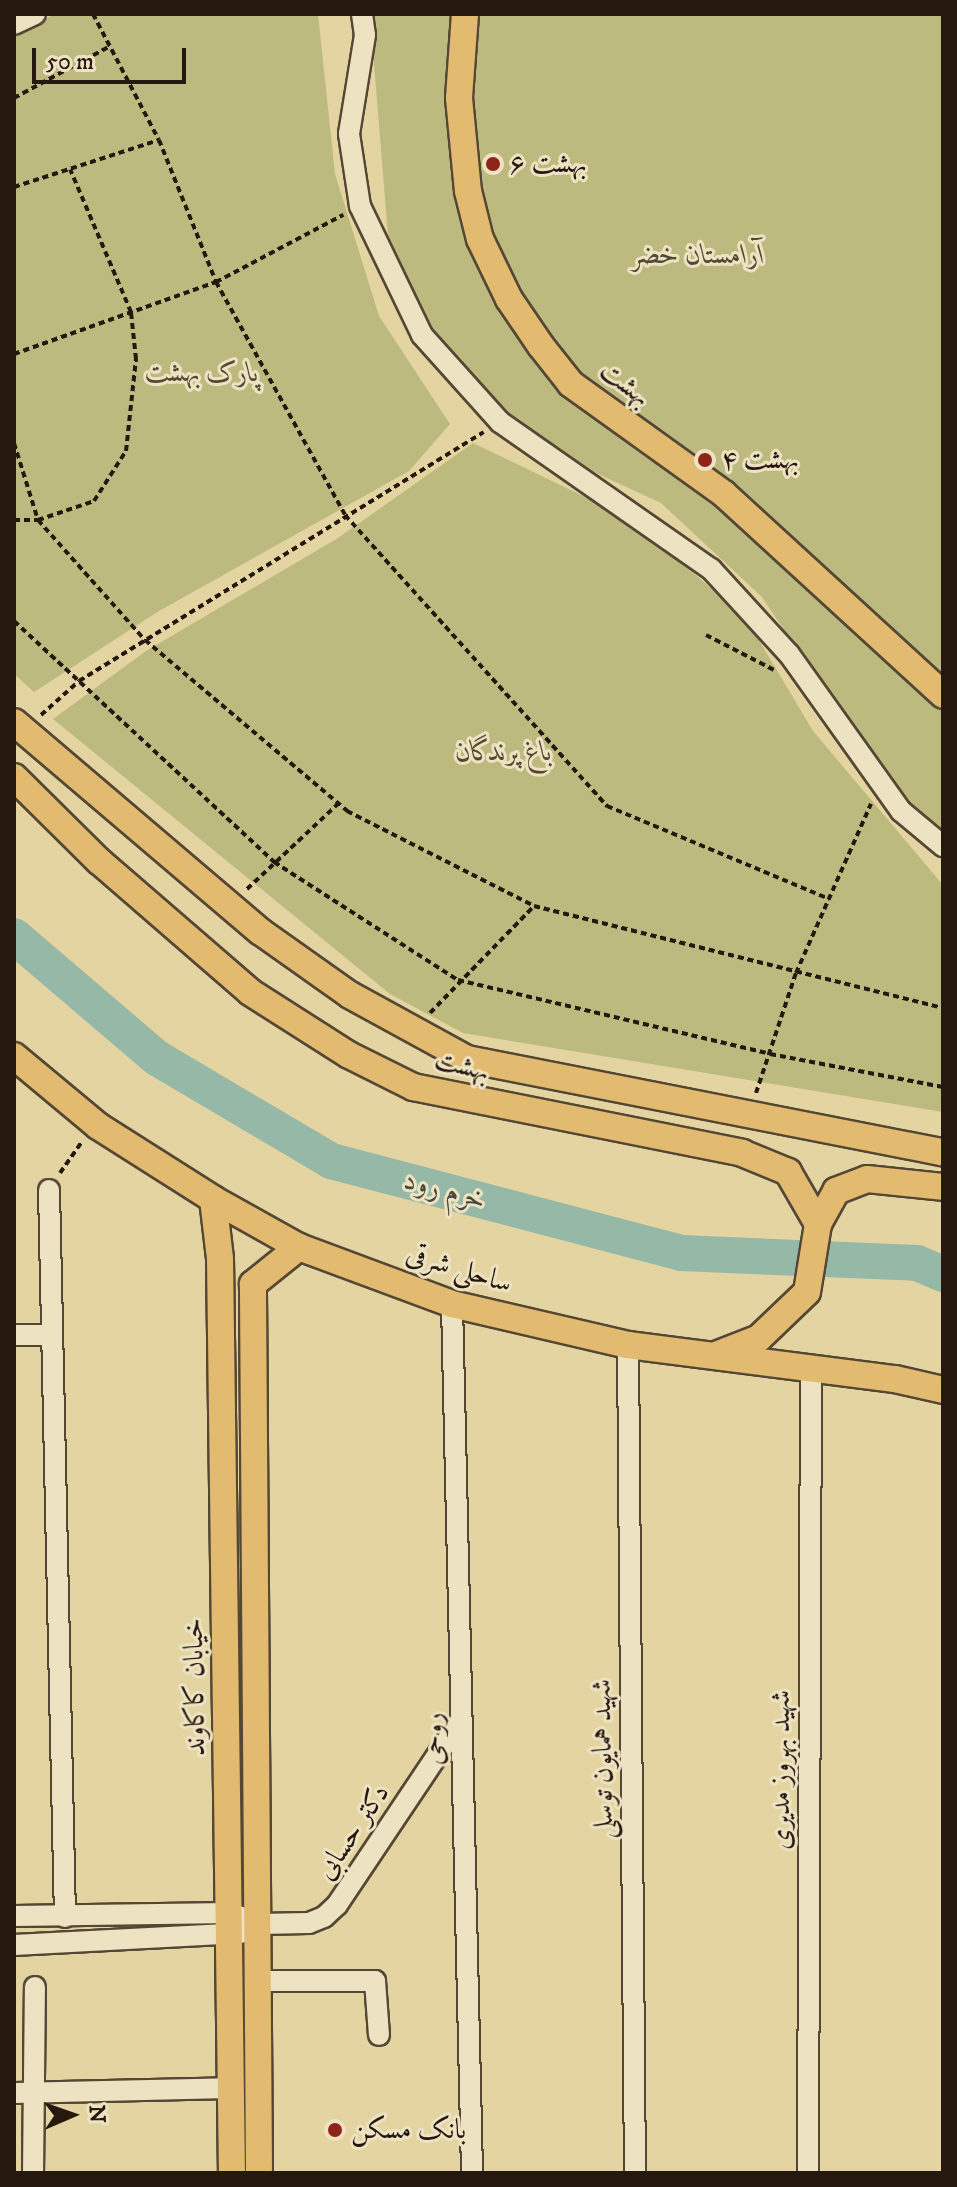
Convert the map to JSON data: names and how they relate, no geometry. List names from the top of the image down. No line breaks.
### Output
{"streets":{"main road":["بهشت","ساحلی شرقی","خیابان کاکاوند"],"street":["روحی","شهید همایون توسلی","شهید بهروز مدیری","دکتر حسابی"]},"crossings":[["ساحلی شرقی","خیابان کاکاوند"],["ساحلی شرقی","روحی"],["ساحلی شرقی","شهید همایون توسلی"],["ساحلی شرقی","شهید بهروز مدیری"],["خیابان کاکاوند","دکتر حسابی"],["روحی","دکتر حسابی"]],"water":["خرم رود"],"parks":["آرامستان خضر","پارک بهشت","باغ پرندگان"],"places":["بهشت ۶","بهشت ۴","بانک مسکن"],"scale_bar":"50 m","north":"right"}
